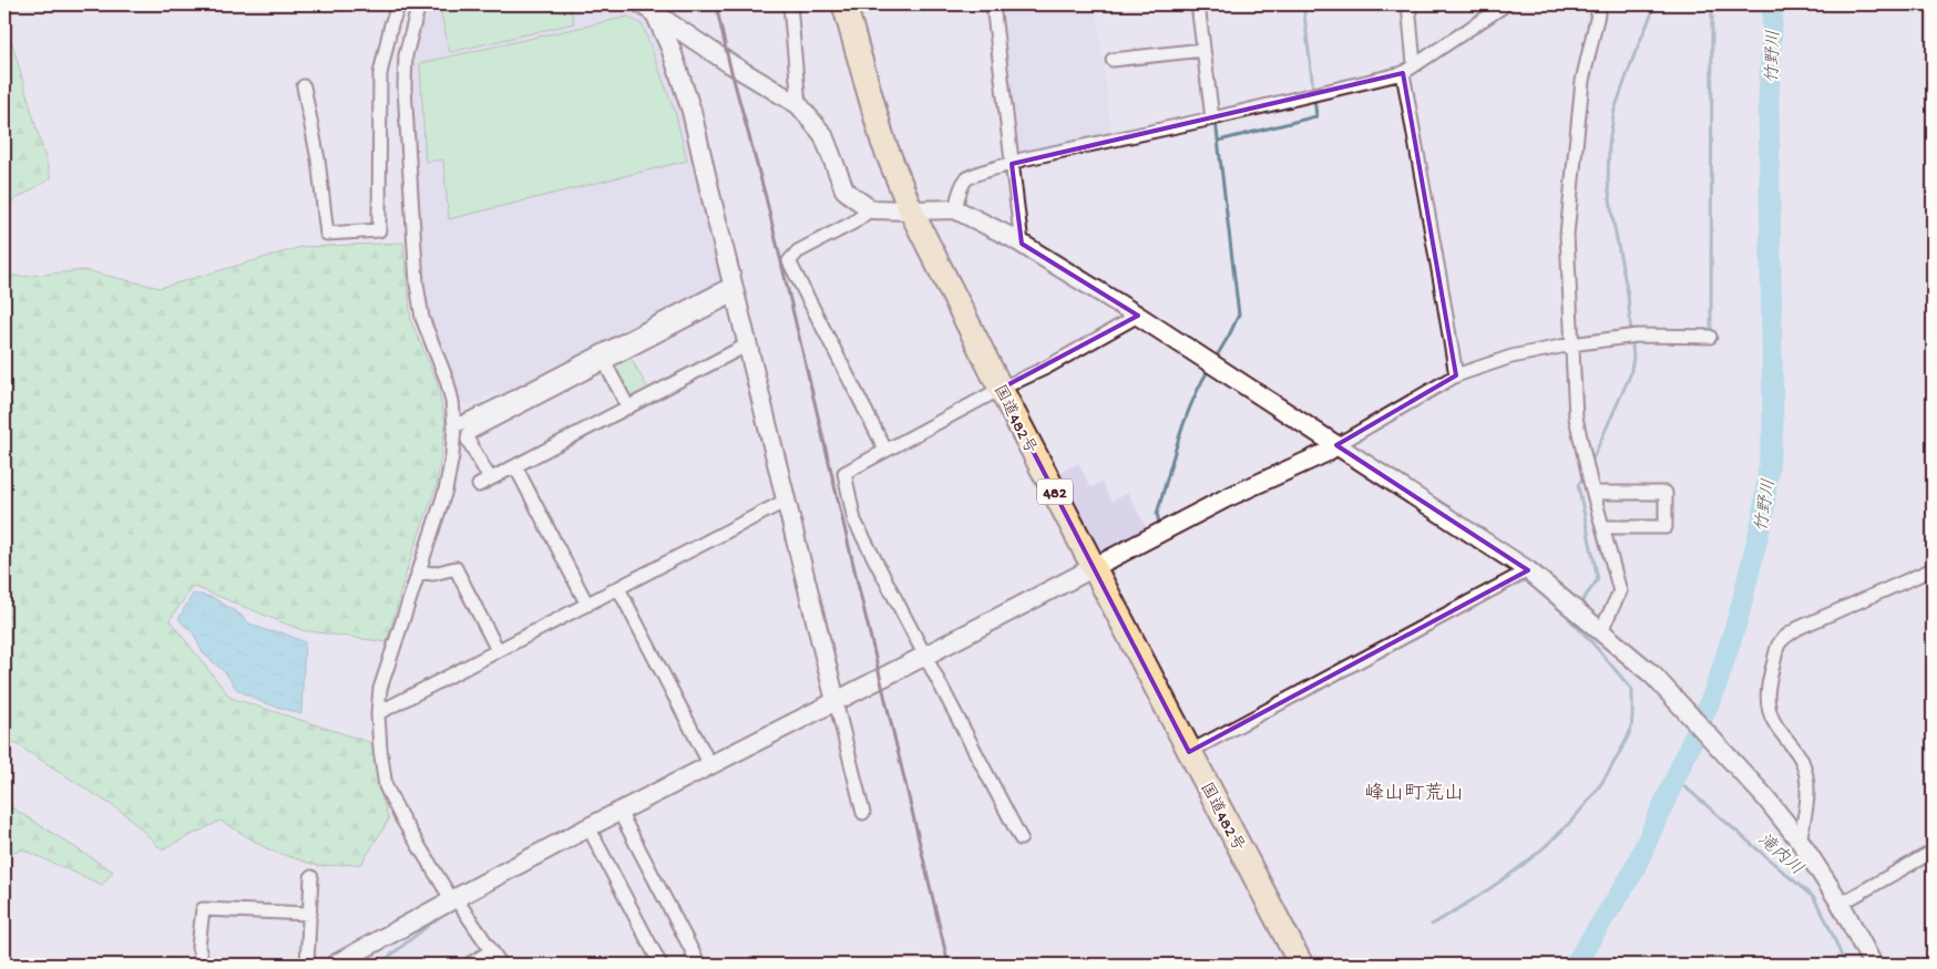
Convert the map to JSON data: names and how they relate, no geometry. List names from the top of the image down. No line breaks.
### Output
{"streets":{"highway":["国道482号","482"]},"districts":["峰山町荒山"],"water":["竹野川","滝内川"]}
